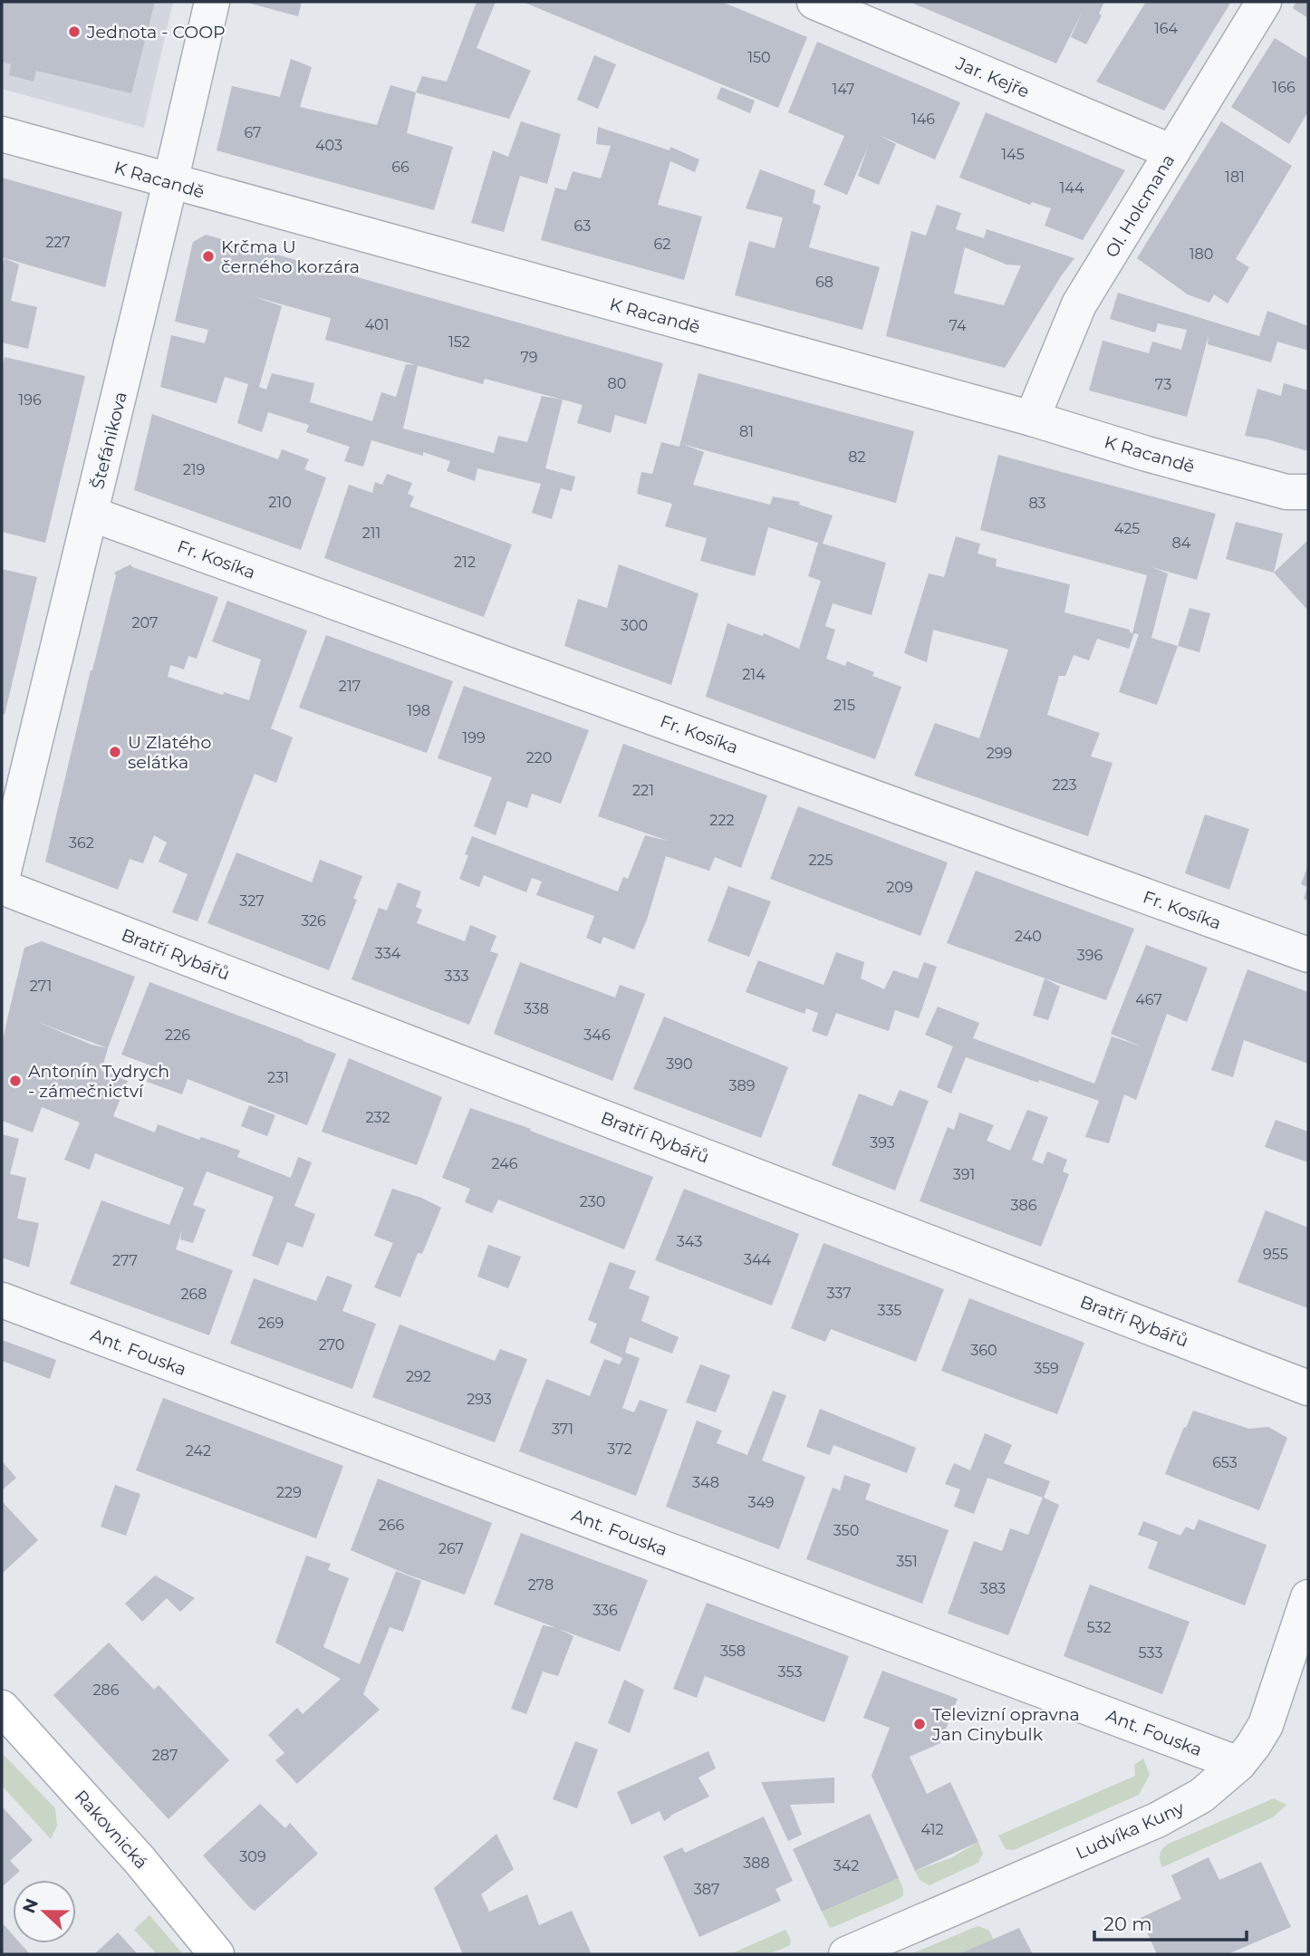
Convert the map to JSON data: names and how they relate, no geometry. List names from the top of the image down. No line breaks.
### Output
{"streets":{"main road":["Rakovnická"],"street":["Jar. Kejře","K Racandě","Ol. Holcmana","Štefánikova","Fr. Kosíka","Bratří Rybářů","Ant. Fouska","Ludvíka Kuny"]},"crossings":[["Jar. Kejře","Ol. Holcmana"],["K Racandě","Ol. Holcmana"],["K Racandě","Štefánikova"],["Štefánikova","Fr. Kosíka"],["Ant. Fouska","Ludvíka Kuny"]],"places":["Jednota - COOP","Krčma U černého korzára","U Zlatého selátka","Antonín Tydrych - zámečnictví","Televizní opravna Jan Cinybulk"],"house_numbers":["164","150","166","147","146","67","403","145","66","181","144","63","227","62","180","68","401","74","152","79","80","73","196","81","82","219","210","83","425","211","84","212","207","300","214","217","215","198","199","299","220","223","221","222","362","225","209","327","326","240","334","396","333","271","467","338","226","346","390","231","389","232","393","246","391","230","386","343","955","344","277","337","268","335","269","270","360","359","292","293","371","372","242","653","348","229","349","266","350","267","351","278","383","336","532","358","533","353","286","287","412","309","388","342","387"],"scale_bar":"20 m","north":"left"}
